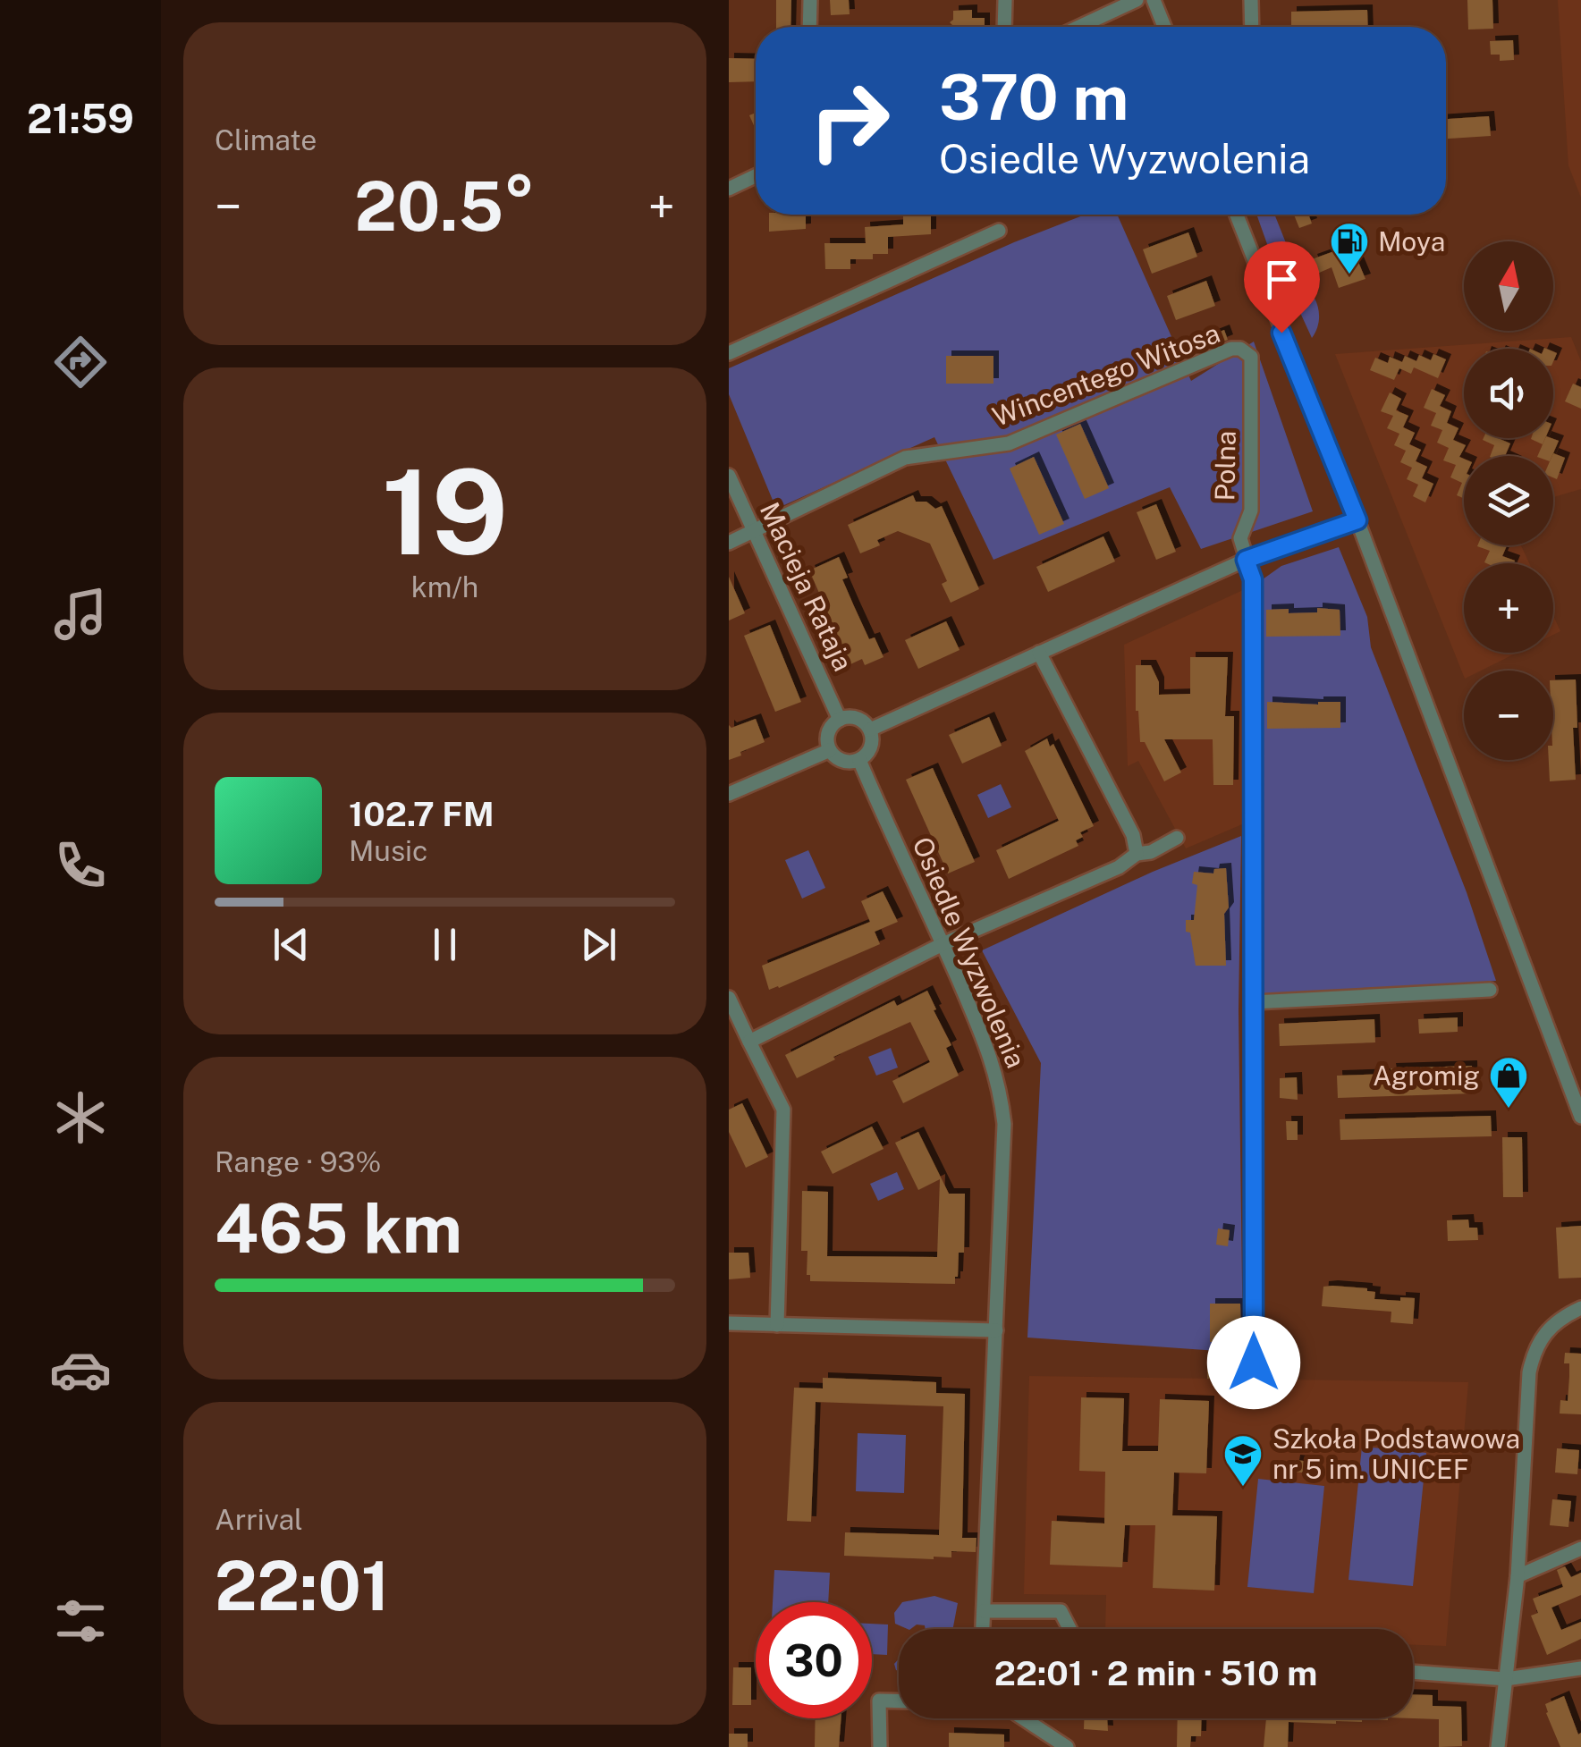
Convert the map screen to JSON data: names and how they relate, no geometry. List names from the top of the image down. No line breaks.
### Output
{"streets":{"street":["Wincentego Witosa","Polna","Macieja Rataja","Osiedle Wyzwolenia"]},"crossings":[["Wincentego Witosa","Polna"],["Wincentego Witosa","Macieja Rataja"],["Macieja Rataja","Osiedle Wyzwolenia"]],"places":{"fuel station":["Moya"],"shop":["Agromig"],"school or university":["Szkoła Podstawowa nr 5 im. UNICEF"]},"north":"top","page":{"tabs":"21:59","tile":["Climate",["19","km/h"],["Range · 93%","465 km"],["Arrival","22:01"]],"turn":["370 m","Osiedle Wyzwolenia"],"heat":["−","20.5°","+"],"map_buttons":["+","−"],"song":["102.7 FM","Music"],"limit":"30","trip":"22:01 · 2 min · 510 m"}}
